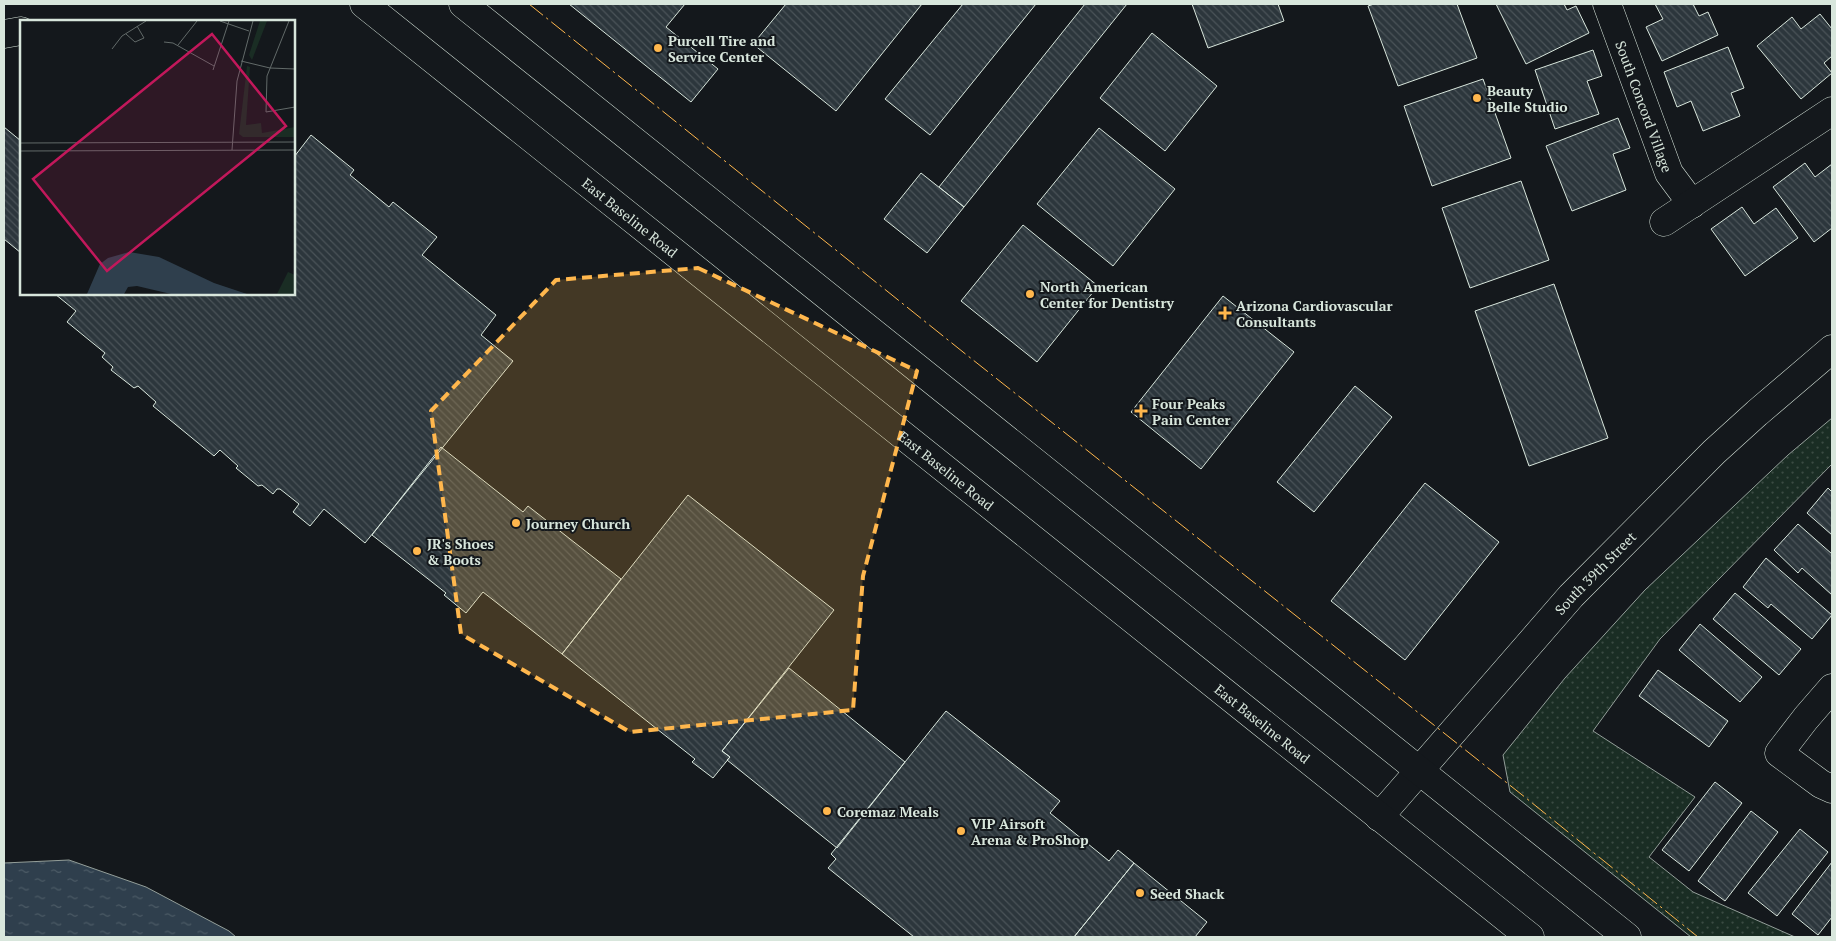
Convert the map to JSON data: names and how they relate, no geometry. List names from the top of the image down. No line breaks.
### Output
{"streets":{"main road":["South Concord Village","East Baseline Road","South 39th Street"]},"crossings":[["East Baseline Road","South 39th Street"]],"places":{"other":["Purcell Tire and Service Center","Beauty Belle Studio","North American Center for Dentistry","Journey Church","JR's Shoes & Boots","Coremaz Meals","VIP Airsoft Arena & ProShop","Seed Shack"],"health":["Arizona Cardiovascular Consultants","Four Peaks Pain Center"]}}
